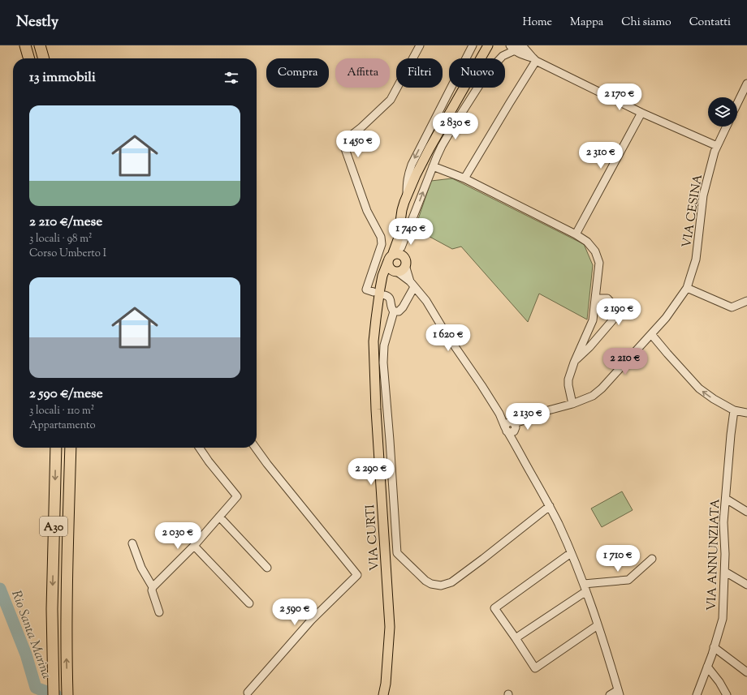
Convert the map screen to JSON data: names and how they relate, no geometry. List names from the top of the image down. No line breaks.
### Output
{"streets":{"highway":["A30"],"main road":["VIA CURTI"],"street":["VIA CESINA","VIA ANNUNZIATA"]},"water":["Rio Santa Marina"],"page":{"header":"Nestly","nav":["Home","Mappa","Chi siamo","Contatti"],"chip":["Compra","Affitta","Filtri","Nuovo"],"heading":"13 immobili","price":["2 170 €","2 830 €","1 450 €","2 310 €","1 740 €","2 190 €","1 620 €","2 210 €","2 130 €","2 290 €","2 030 €","1 710 €","2 590 €"],"list":[{"name":"2 210 €/mese","note":"3 locali · 98 m² · Corso Umberto I"},{"name":"2 590 €/mese","note":"3 locali · 110 m² · Appartamento"}]}}
